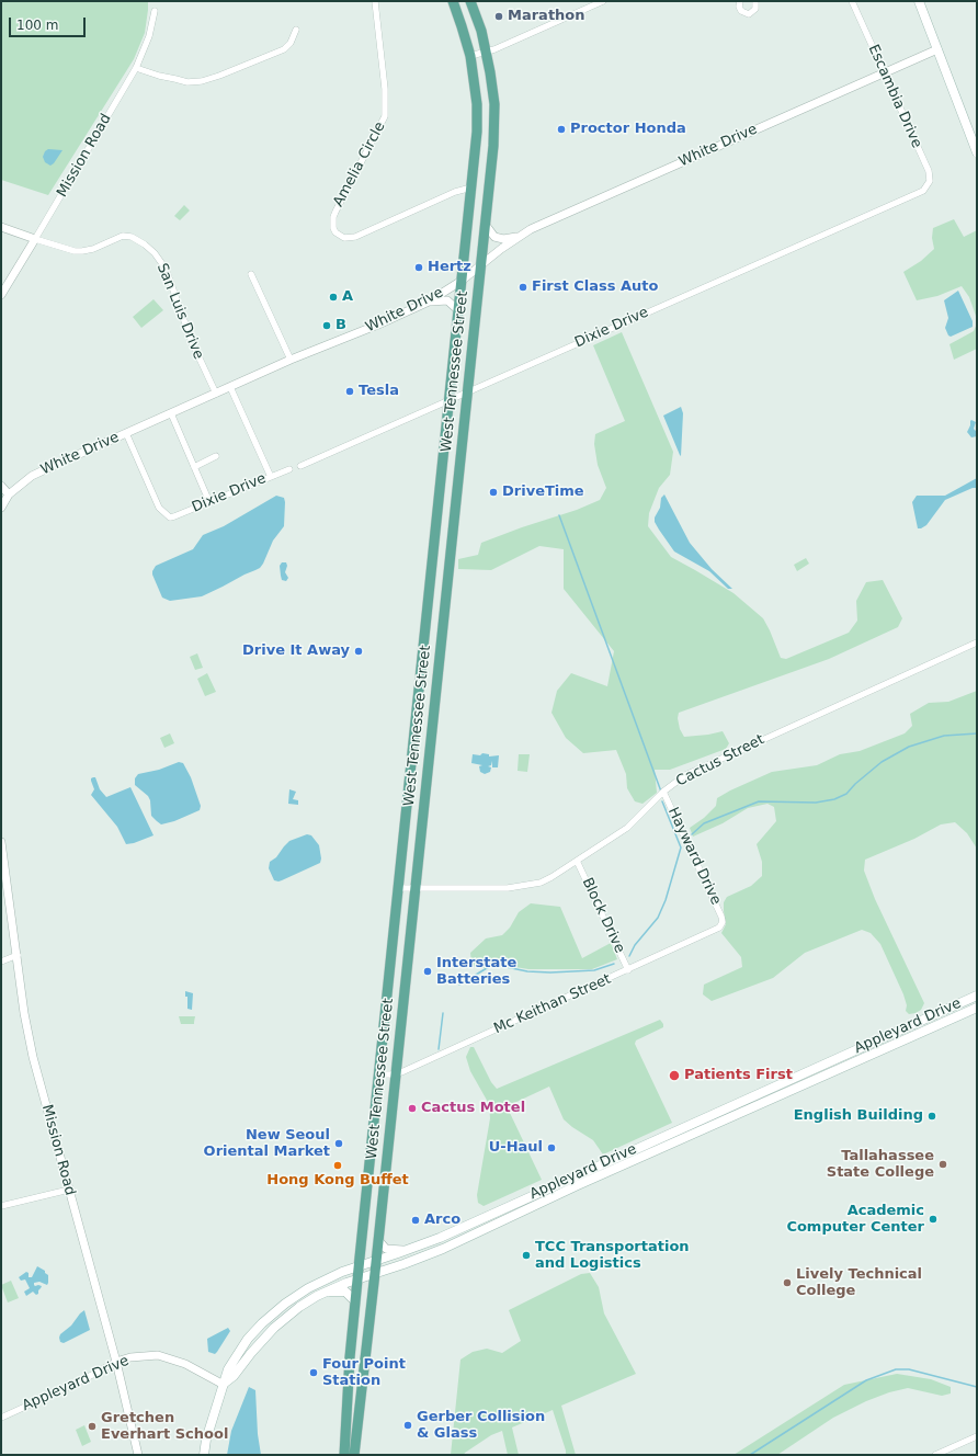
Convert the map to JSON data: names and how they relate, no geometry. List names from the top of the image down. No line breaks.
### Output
{"streets":{"main road":["West Tennessee Street","Appleyard Drive"],"street":["Escambia Drive","White Drive","Mission Road","Amelia Circle","San Luis Drive","Dixie Drive","Cactus Street","Hayward Drive","Block Drive","Mc Keithan Street"]},"crossings":[["Escambia Drive","White Drive"],["Escambia Drive","Dixie Drive"],["White Drive","San Luis Drive"],["White Drive","Dixie Drive"],["White Drive","West Tennessee Street"],["Mission Road","San Luis Drive"],["Mission Road","Appleyard Drive"],["Amelia Circle","West Tennessee Street"],["Dixie Drive","West Tennessee Street"],["West Tennessee Street","Cactus Street"],["West Tennessee Street","Mc Keithan Street"],["West Tennessee Street","Appleyard Drive"],["Cactus Street","Hayward Drive"],["Cactus Street","Block Drive"],["Hayward Drive","Mc Keithan Street"],["Block Drive","Mc Keithan Street"]],"places":["Marathon","Proctor Honda","Hertz","First Class Auto","A","B","Tesla","DriveTime","Drive It Away","Interstate Batteries","Patients First","Cactus Motel","English Building","New Seoul Oriental Market","U-Haul","Tallahassee State College","Hong Kong Buffet","Academic Computer Center","Arco","TCC Transportation and Logistics","Lively Technical College","Four Point Station","Gerber Collision & Glass","Gretchen Everhart School"],"scale_bar":"100 m"}
